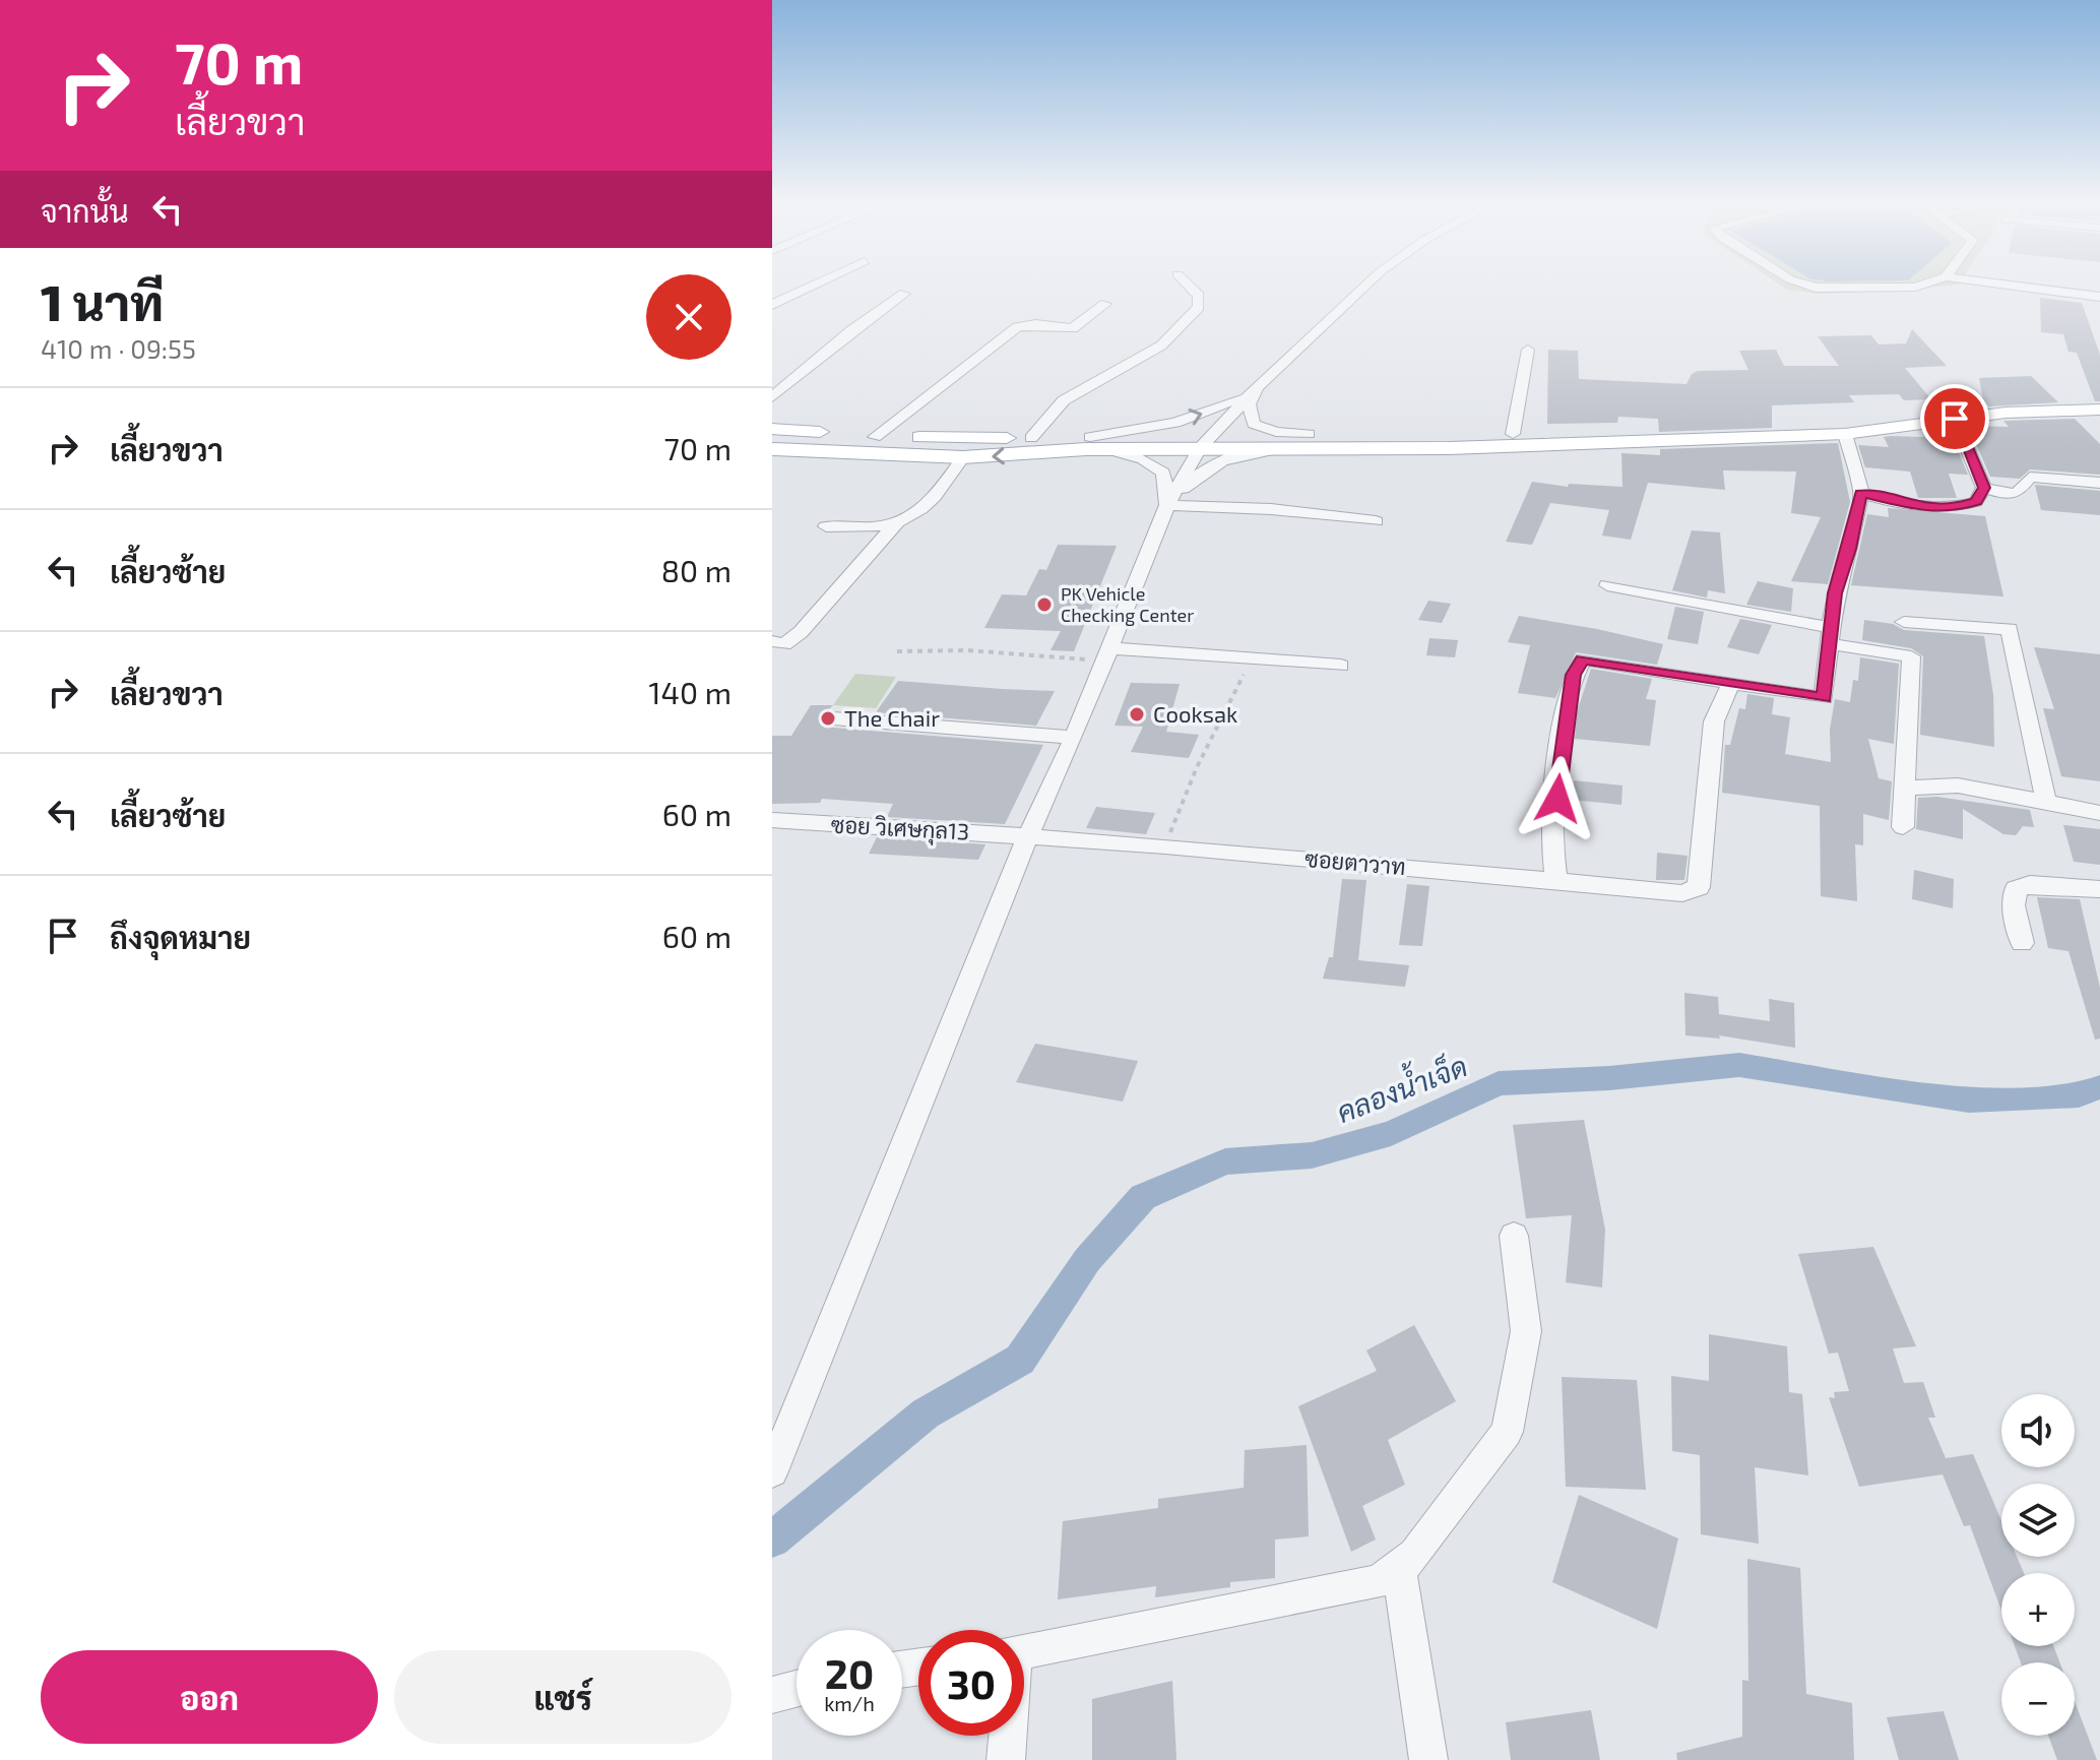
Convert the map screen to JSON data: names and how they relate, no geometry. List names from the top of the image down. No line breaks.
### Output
{"streets":{"street":["ซอย วิเศษกุล13","ซอยตาวาท"]},"crossings":[["ซอย วิเศษกุล13","ซอยตาวาท"]],"water":["คลองน้ำเจ็ด"],"places":["PK Vehicle Checking Center","Cooksak","The Chair"],"page":{"turn":["70 m","เลี้ยวขวา"],"then":"จากนั้น","heading":["1 นาที","410 m · 09:55"],"list":[{"name":"เลี้ยวขวา","value":"70 m"},{"name":"เลี้ยวซ้าย","value":"80 m"},{"name":"เลี้ยวขวา","value":"140 m"},{"name":"เลี้ยวซ้าย","value":"60 m"},{"name":"ถึงจุดหมาย","value":"60 m"}],"map_buttons":["+","−"],"speed":"20 km/h","limit":"30","buttons":["ออก","แชร์"]}}
